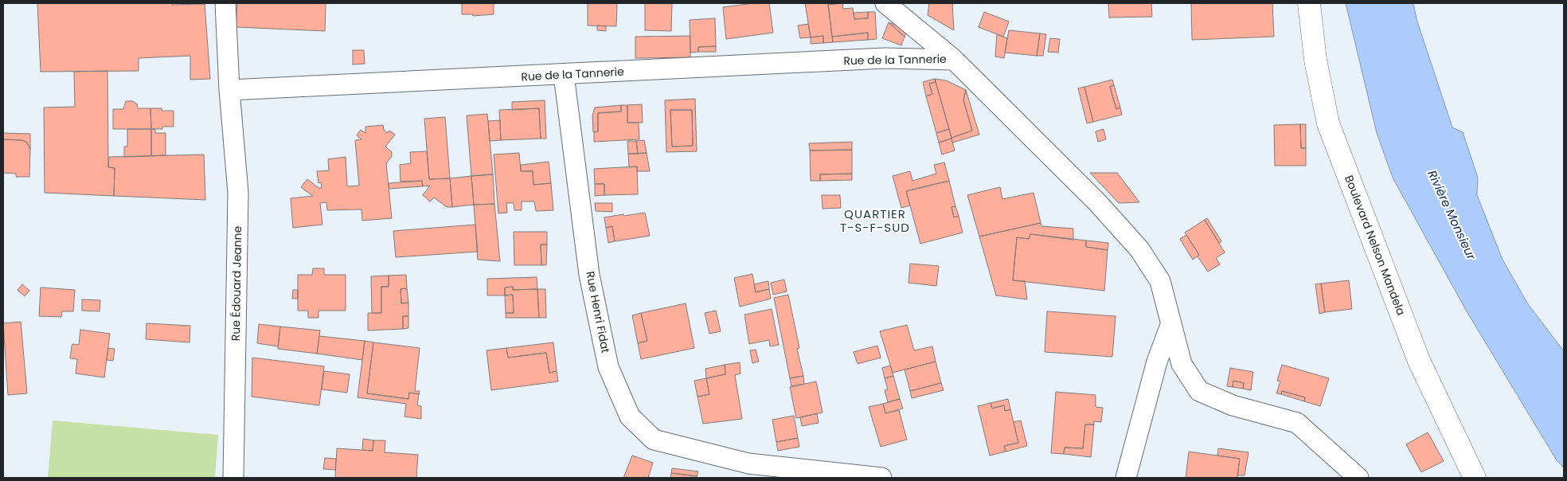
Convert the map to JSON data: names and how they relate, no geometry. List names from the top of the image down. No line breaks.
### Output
{"streets":{"street":["Rue de la Tannerie","Boulevard Nelson Mandela","Rue Édouard Jeanne","Rue Henri Fidat"]},"crossings":[["Rue de la Tannerie","Rue Édouard Jeanne"],["Rue de la Tannerie","Rue Henri Fidat"]],"districts":["QUARTIER T-S-F-SUD"],"water":["Rivière Monsieur"]}
